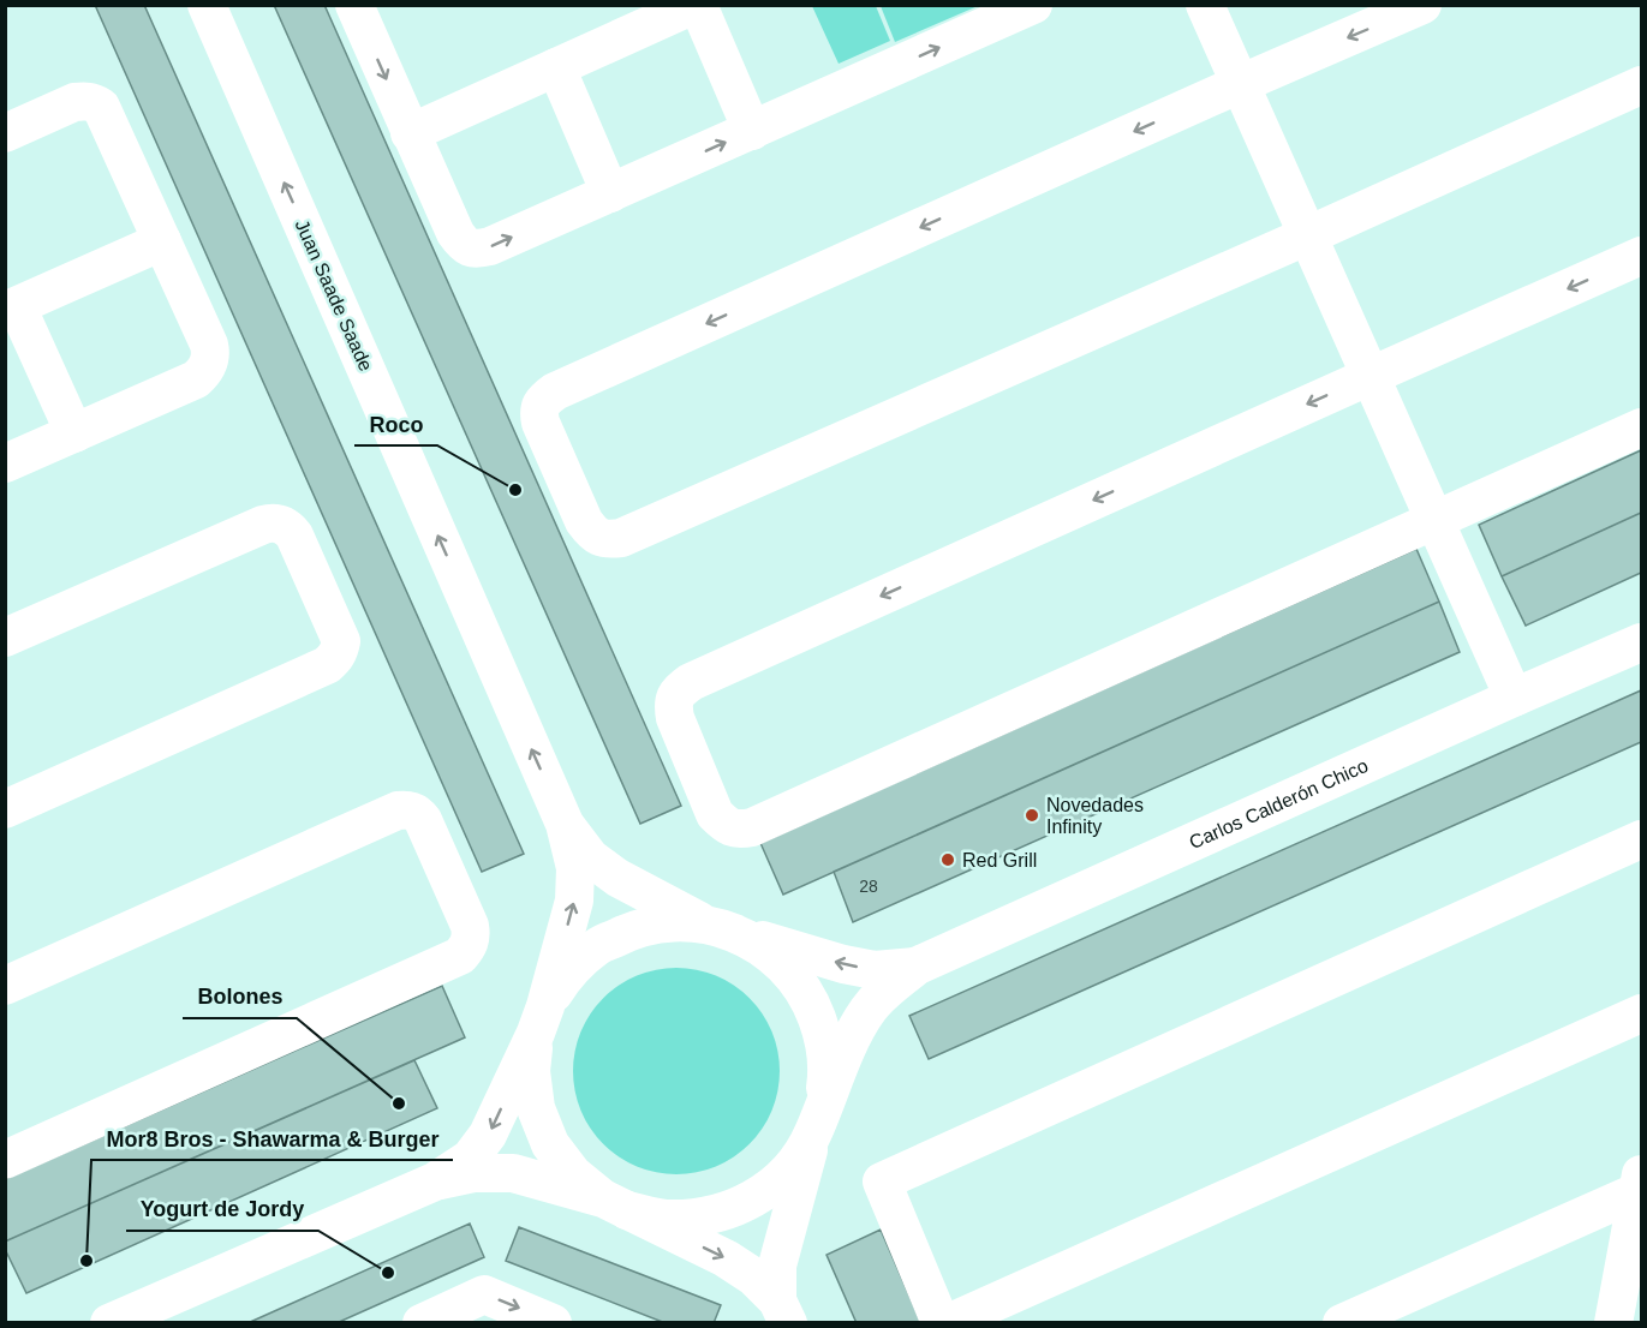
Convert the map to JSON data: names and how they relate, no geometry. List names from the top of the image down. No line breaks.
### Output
{"streets":{"street":["Juan Saade Saade","Carlos Calderón Chico"]},"places":["Roco","Novedades Infinity","Red Grill","Bolones","Mor8 Bros - Shawarma & Burger","Yogurt de Jordy"],"house_numbers":["28"]}
